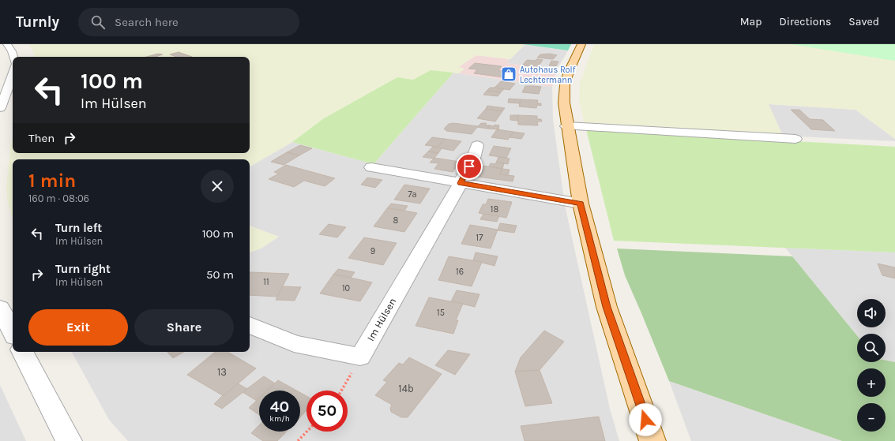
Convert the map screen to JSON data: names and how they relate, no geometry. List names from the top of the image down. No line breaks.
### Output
{"streets":{"street":["Im Hülsen"]},"places":{"shop":["Autohaus Rolf Lechtermann"]},"house_numbers":["7a","18","8","17","9","16","11","10","15","13","14b"],"page":{"header":"Turnly","search":"Search here","nav":["Map","Directions","Saved"],"turn":["100 m","Im Hülsen"],"then":"Then","heading":["1 min","160 m · 08:06"],"list":[{"name":"Turn left","note":"Im Hülsen","value":"100 m"},{"name":"Turn right","note":"Im Hülsen","value":"50 m"}],"map_buttons":["+","−"],"buttons":["Exit","Share"],"speed":"40 km/h","limit":"50"}}
